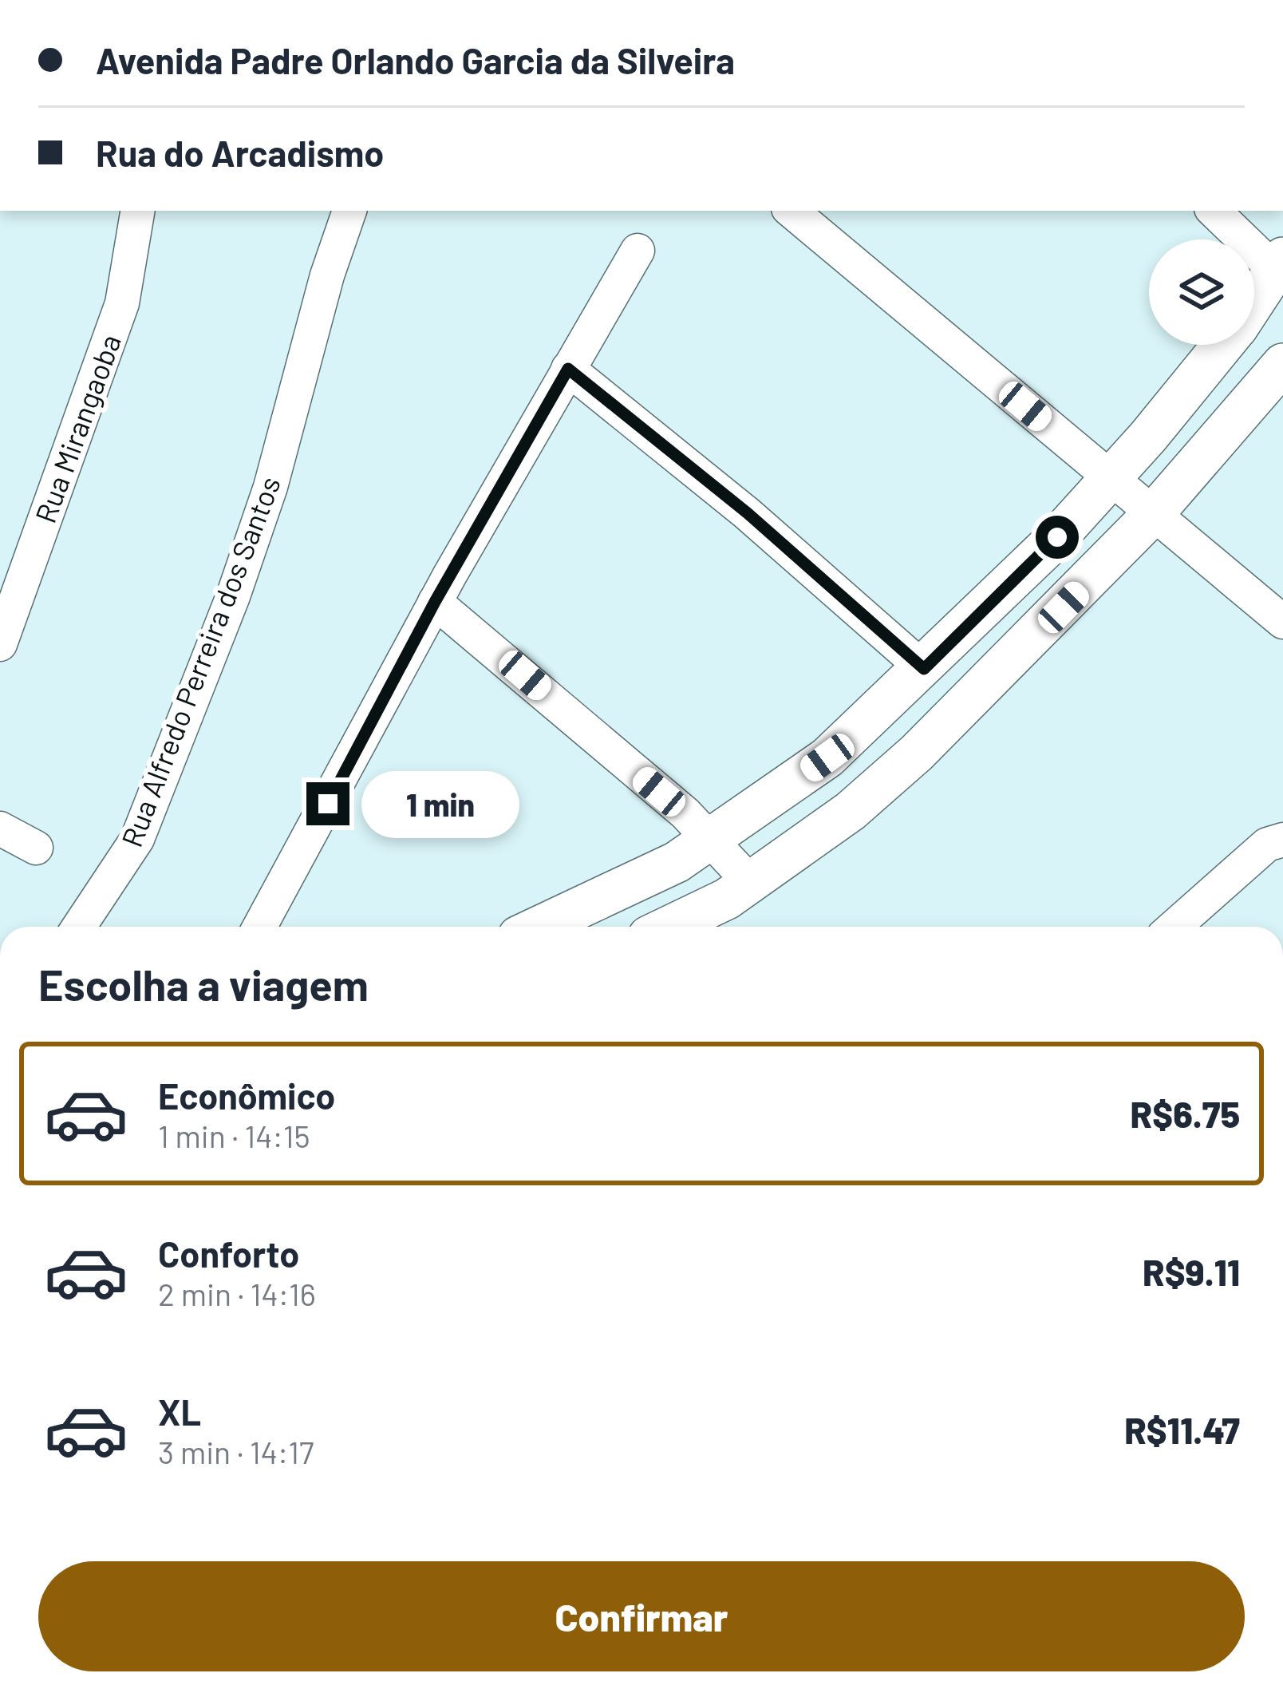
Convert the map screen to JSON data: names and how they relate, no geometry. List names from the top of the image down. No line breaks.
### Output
{"streets":{"street":["Rua Mirangaoba","Rua Alfredo Perreira dos Santos"]},"page":{"banner":["Avenida Padre Orlando Garcia da Silveira","Rua do Arcadismo"],"bubble":"1 min","heading":"Escolha a viagem","list":[{"name":"Econômico","note":"1 min · 14:15","value":"R$6.75"},{"name":"Conforto","note":"2 min · 14:16","value":"R$9.11"},{"name":"XL","note":"3 min · 14:17","value":"R$11.47"}],"buttons":"Confirmar"}}
